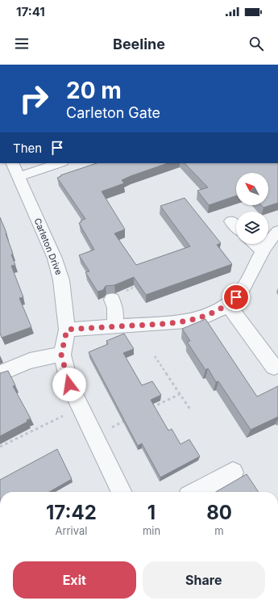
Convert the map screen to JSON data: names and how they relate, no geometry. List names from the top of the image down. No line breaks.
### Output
{"streets":{"street":["Carleton Drive"]},"north":"top left","page":{"status":"17:41","header":"Beeline","turn":["20 m","Carleton Gate"],"then":"Then","eta":["17:42","Arrival","1","min","80","m"],"buttons":["Exit","Share"]}}
